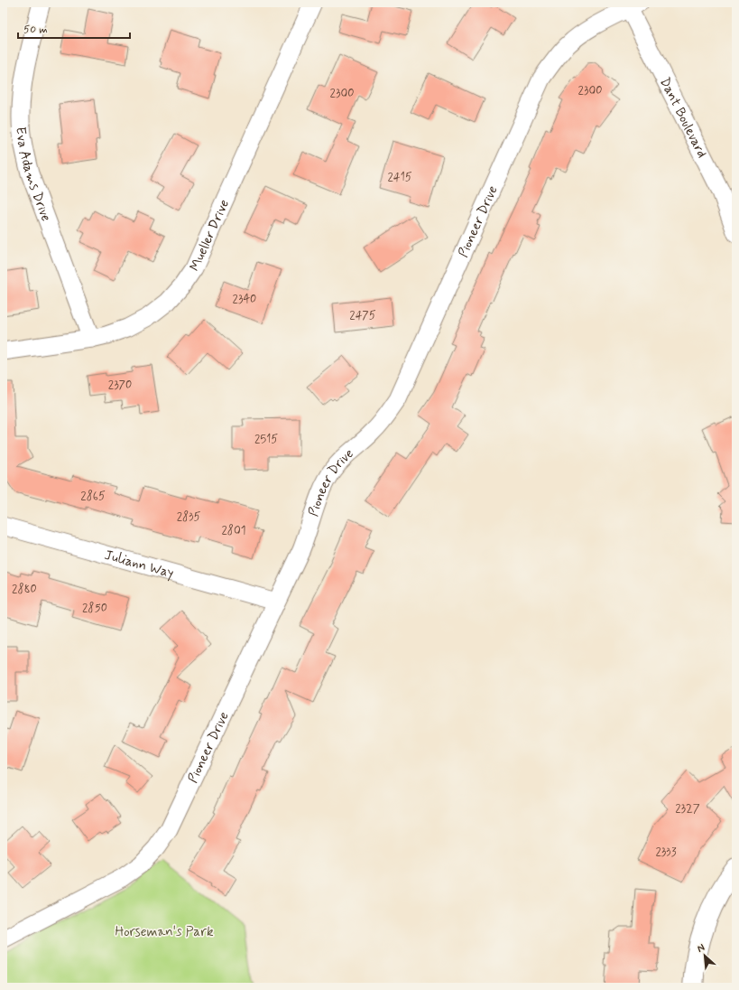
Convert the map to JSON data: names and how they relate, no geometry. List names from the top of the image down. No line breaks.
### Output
{"streets":{"street":["Dant Boulevard","Eva Adams Drive","Pioneer Drive","Mueller Drive","Juliann Way"]},"crossings":[["Dant Boulevard","Pioneer Drive"],["Eva Adams Drive","Mueller Drive"],["Pioneer Drive","Juliann Way"]],"parks":["Horseman's Park"],"house_numbers":["2300","2300","2415","2340","2475","2370","2515","2865","2835","2801","2880","2850","2327","2333"],"scale_bar":"50 m","north":"top left"}
